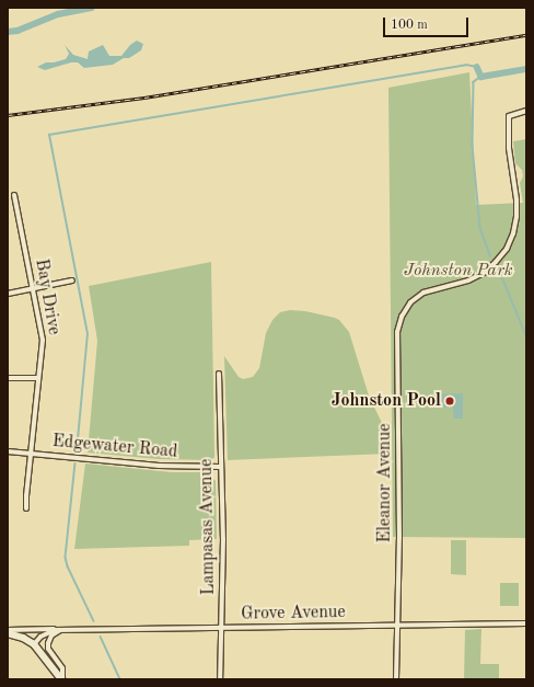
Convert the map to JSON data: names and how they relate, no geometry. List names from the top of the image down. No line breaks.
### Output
{"streets":{"main road":["Grove Avenue"],"street":["Bay Drive","Edgewater Road","Eleanor Avenue","Lampasas Avenue"]},"crossings":[["Bay Drive","Edgewater Road"],["Edgewater Road","Lampasas Avenue"],["Eleanor Avenue","Grove Avenue"],["Lampasas Avenue","Grove Avenue"]],"parks":["Johnston Park"],"places":["Johnston Pool"],"scale_bar":"100 m"}
